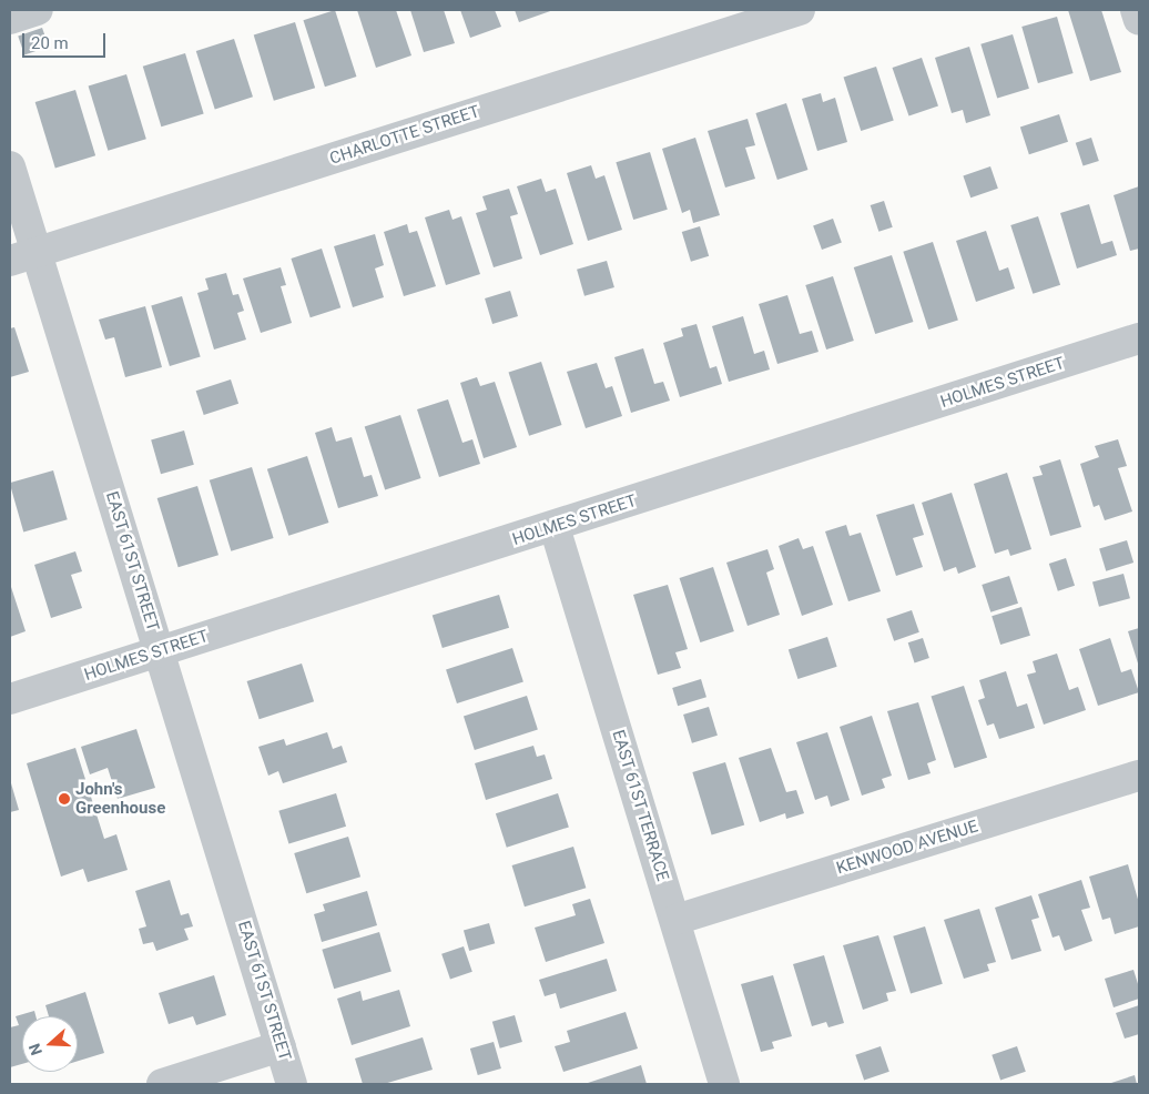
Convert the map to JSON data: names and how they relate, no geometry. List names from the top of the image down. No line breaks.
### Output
{"streets":{"street":["CHARLOTTE STREET","HOLMES STREET","EAST 61ST STREET","EAST 61ST TERRACE","KENWOOD AVENUE"]},"crossings":[["CHARLOTTE STREET","EAST 61ST STREET"],["HOLMES STREET","EAST 61ST STREET"],["HOLMES STREET","EAST 61ST TERRACE"],["EAST 61ST TERRACE","KENWOOD AVENUE"]],"places":["John's Greenhouse"],"scale_bar":"20 m","north":"left"}
